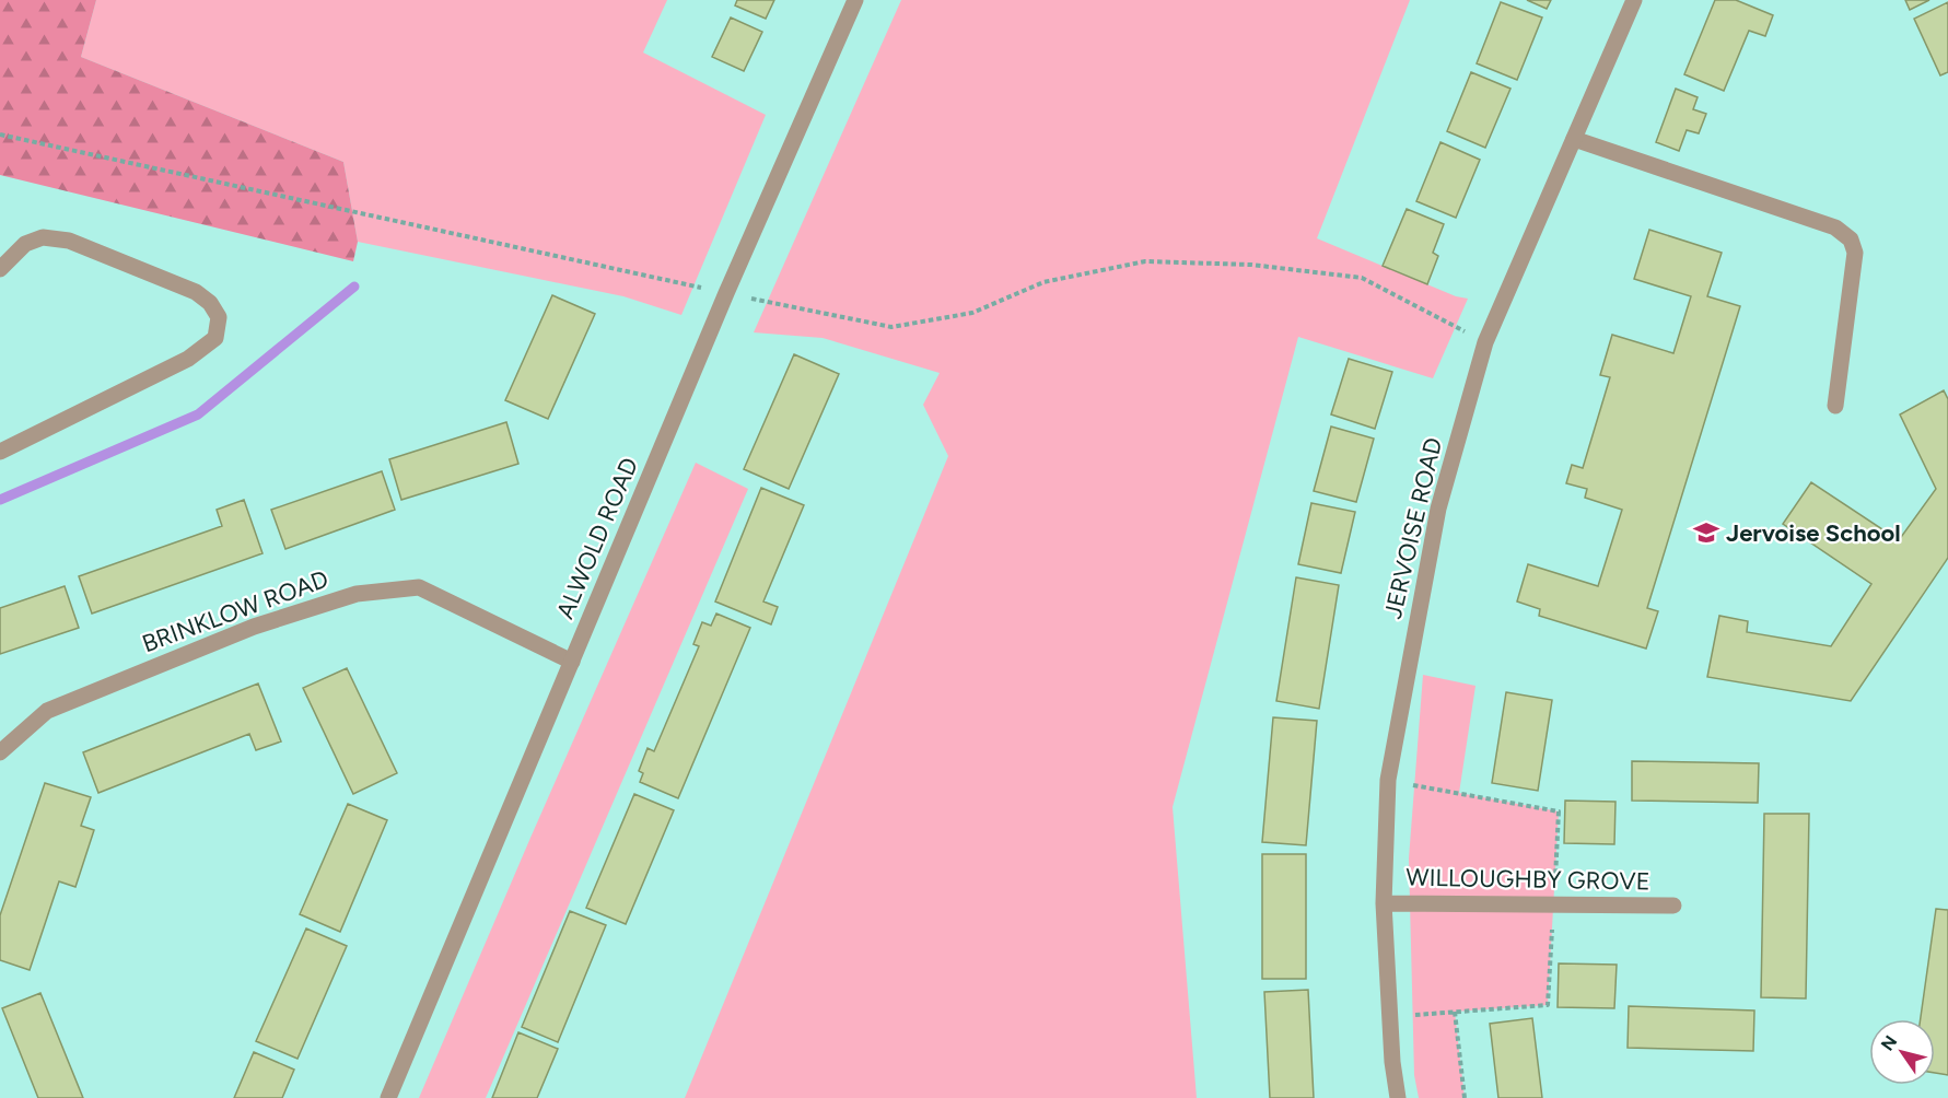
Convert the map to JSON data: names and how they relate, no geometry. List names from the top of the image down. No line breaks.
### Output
{"streets":{"street":["JERVOISE ROAD","ALWOLD ROAD","BRINKLOW ROAD","WILLOUGHBY GROVE"]},"crossings":[["JERVOISE ROAD","WILLOUGHBY GROVE"],["ALWOLD ROAD","BRINKLOW ROAD"]],"places":{"school or university":["Jervoise School"]},"north":"top left"}
